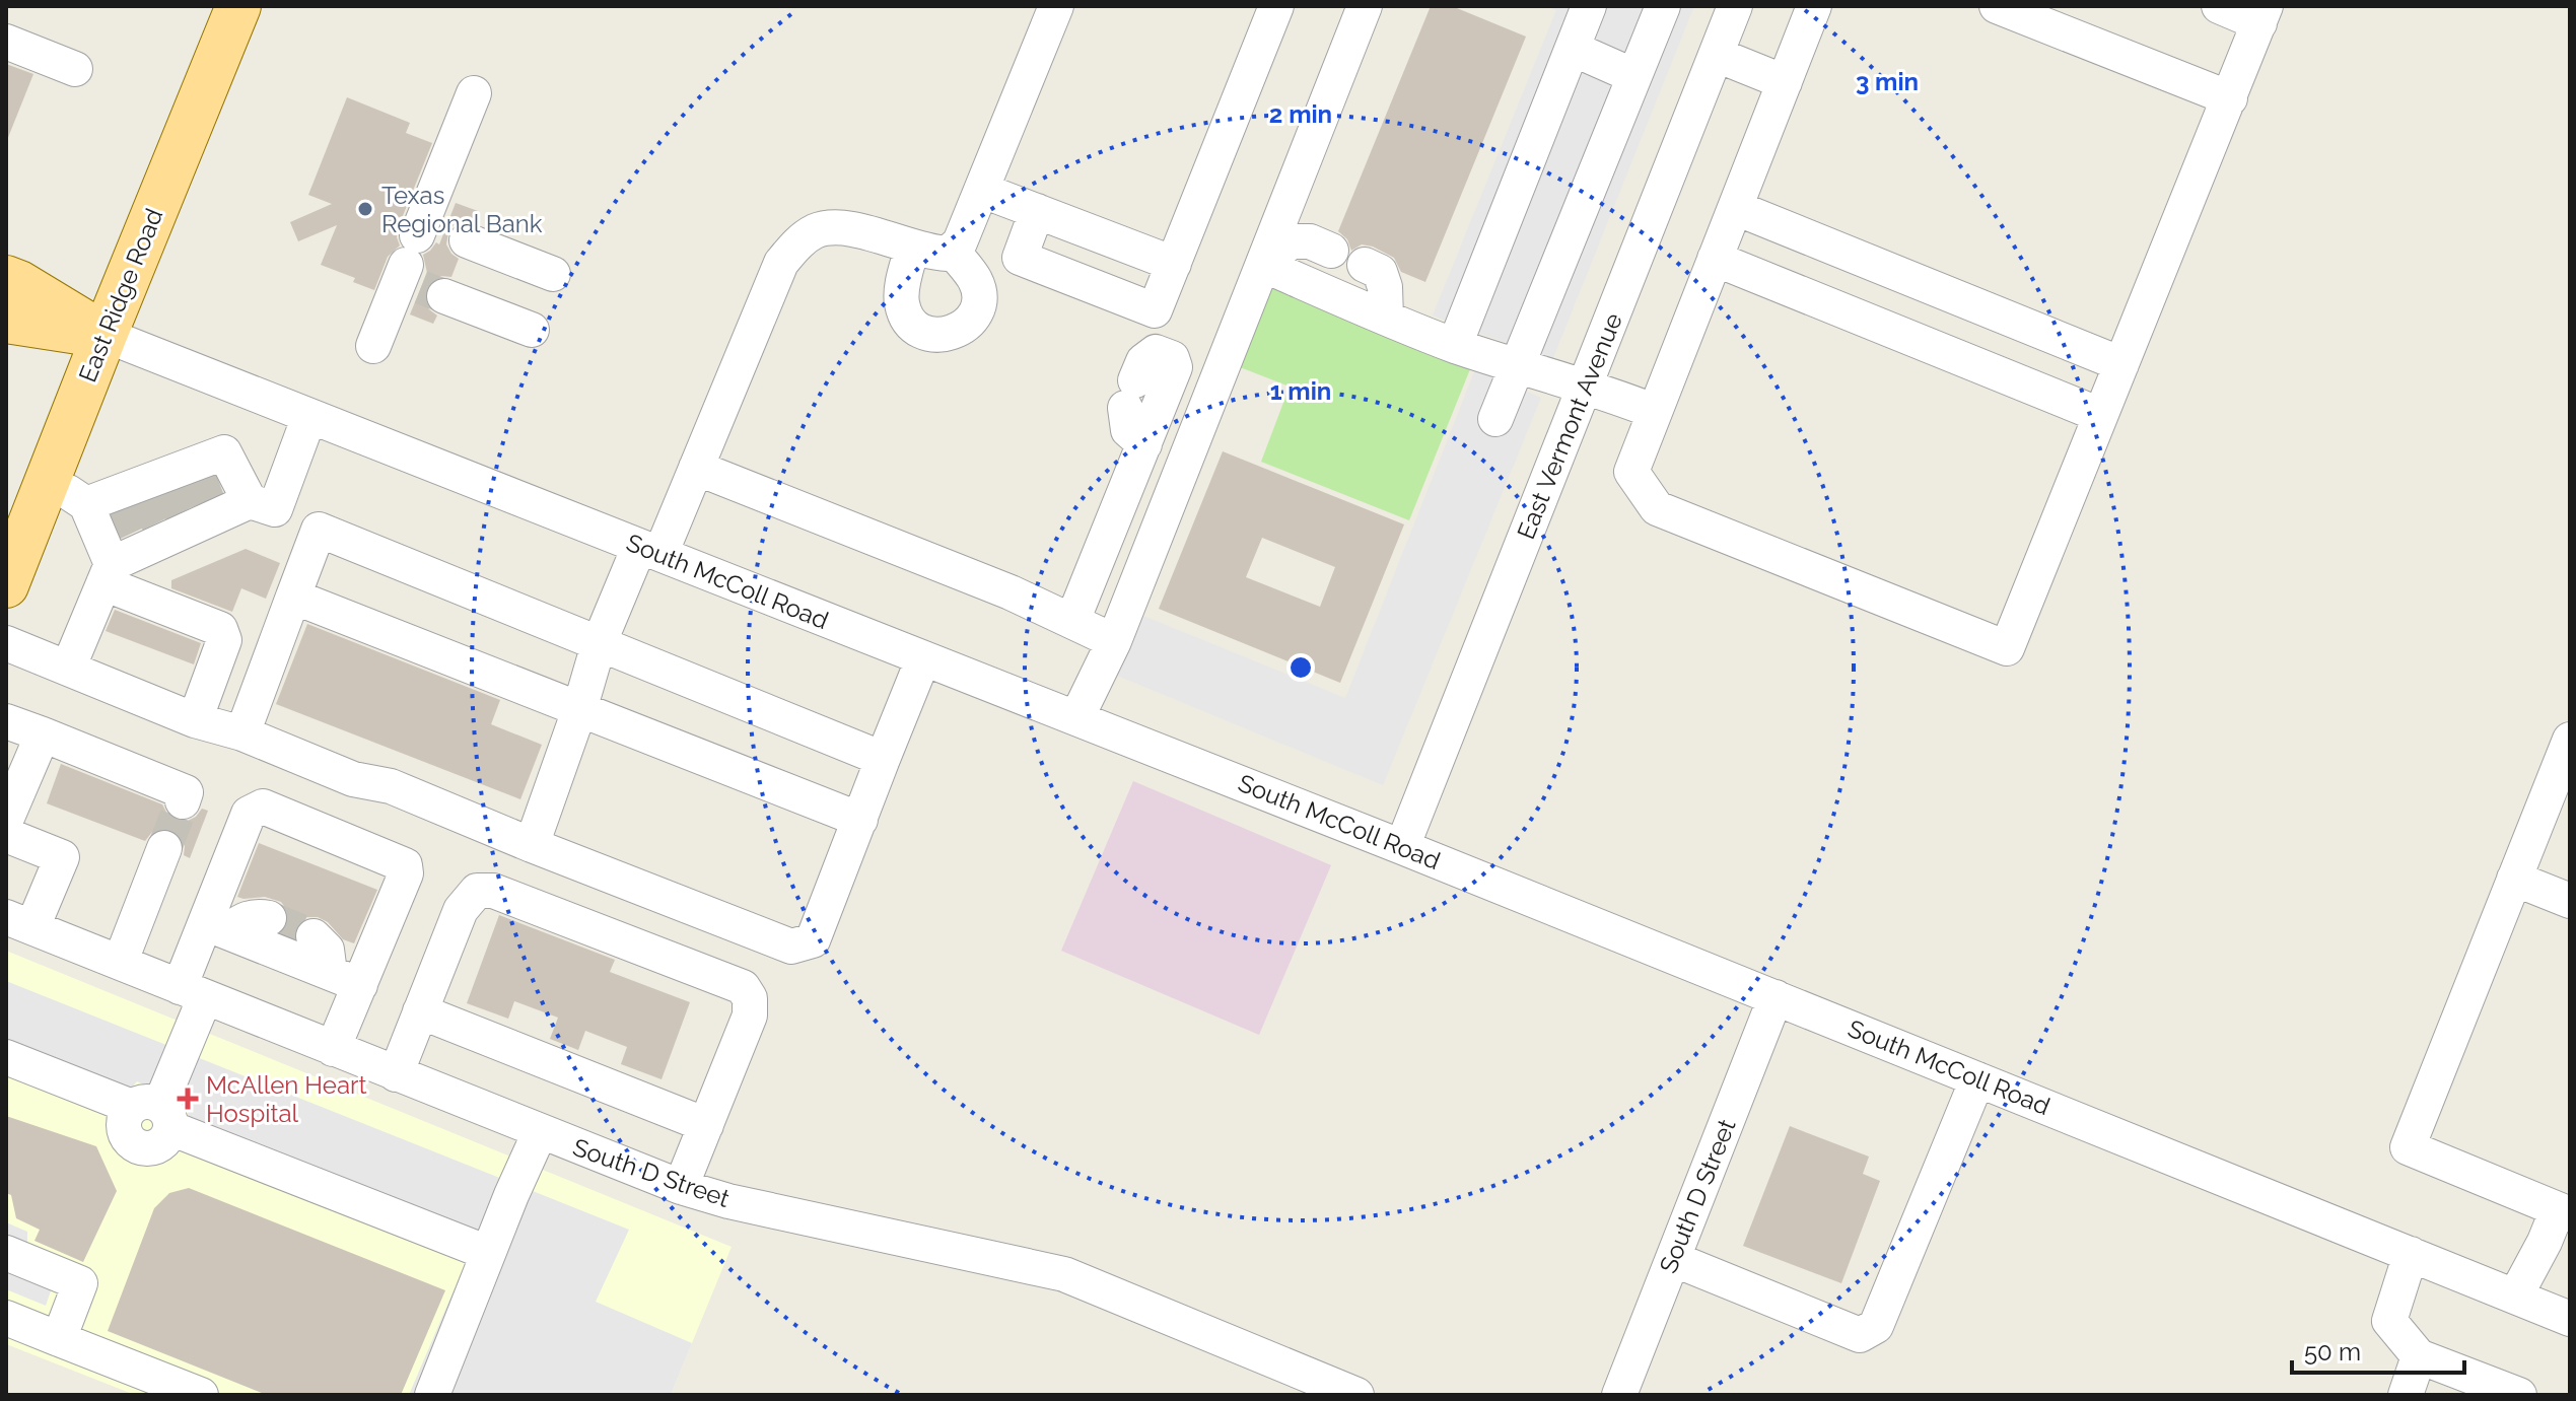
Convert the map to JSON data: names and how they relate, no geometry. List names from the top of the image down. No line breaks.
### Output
{"streets":{"main road":["East Ridge Road","South McColl Road"],"street":["East Vermont Avenue","South D Street"]},"crossings":[["East Ridge Road","South McColl Road"],["East Vermont Avenue","South McColl Road"],["South McColl Road","South D Street"]],"places":{"other":["Texas Regional Bank"],"health":["McAllen Heart Hospital"]},"scale_bar":"50 m","rings":["3 min","2 min","1 min"]}
